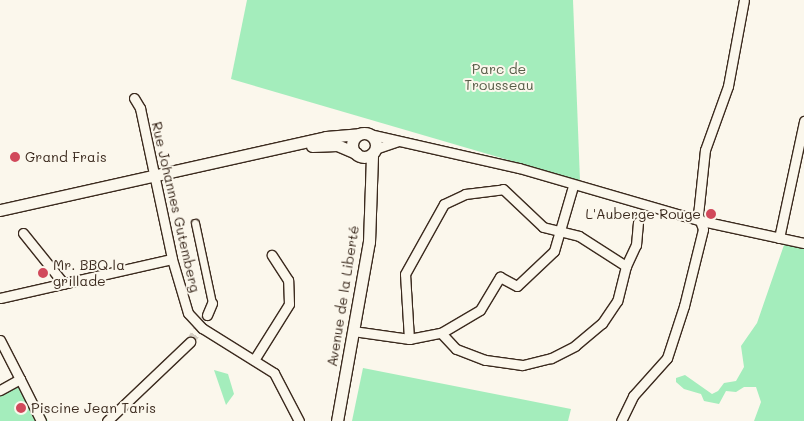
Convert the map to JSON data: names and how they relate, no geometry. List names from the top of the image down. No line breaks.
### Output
{"streets":{"street":["Rue Johannes Gutemberg","Avenue de la Liberté"]},"parks":["Parc de Trousseau"],"places":["Grand Frais","L'Auberge Rouge","Mr. BBQ la grillade","Piscine Jean Taris"]}
